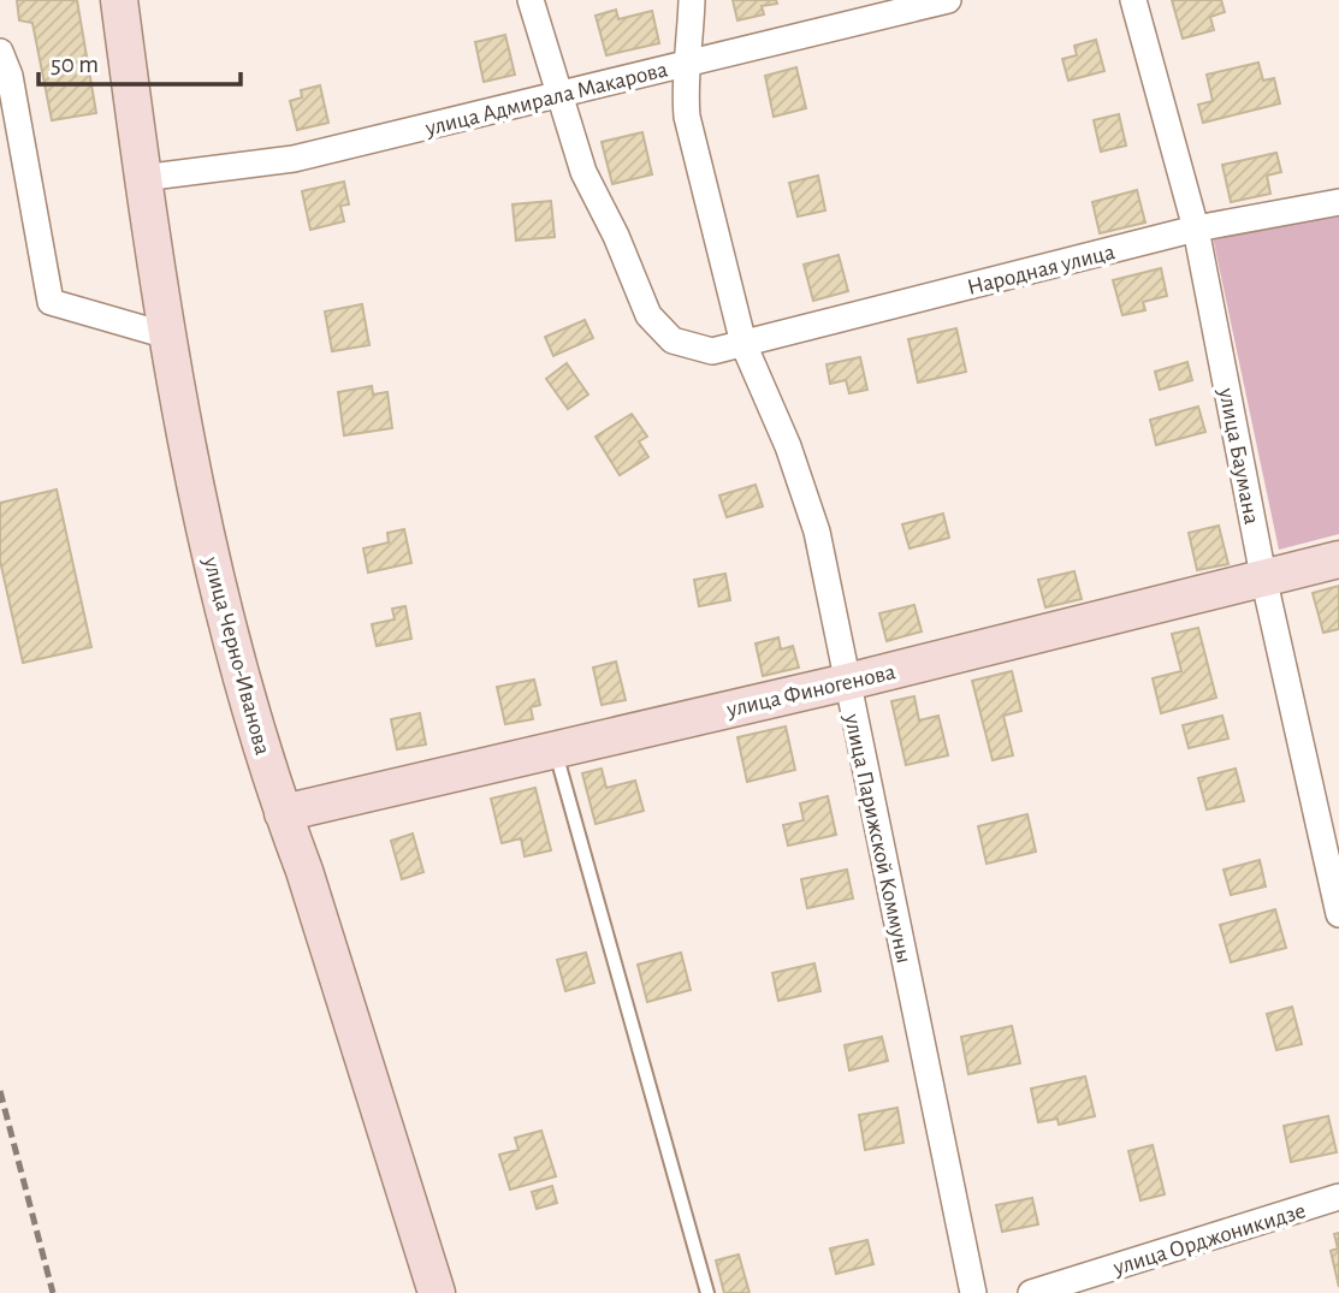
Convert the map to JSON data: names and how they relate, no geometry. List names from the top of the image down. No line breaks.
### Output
{"streets":{"main road":["улица Черно-Иванова","улица Финогенова"],"street":["улица Адмирала Макарова","Народная улица","улица Баумана","улица Парижской Коммуны","улица Орджоникидзе"]},"crossings":[["улица Адмирала Макарова","улица Черно-Иванова"],["улица Адмирала Макарова","улица Парижской Коммуны"],["Народная улица","улица Баумана"],["Народная улица","улица Парижской Коммуны"],["улица Баумана","улица Финогенова"],["улица Черно-Иванова","улица Финогенова"],["улица Финогенова","улица Парижской Коммуны"]],"scale_bar":"50 m"}
